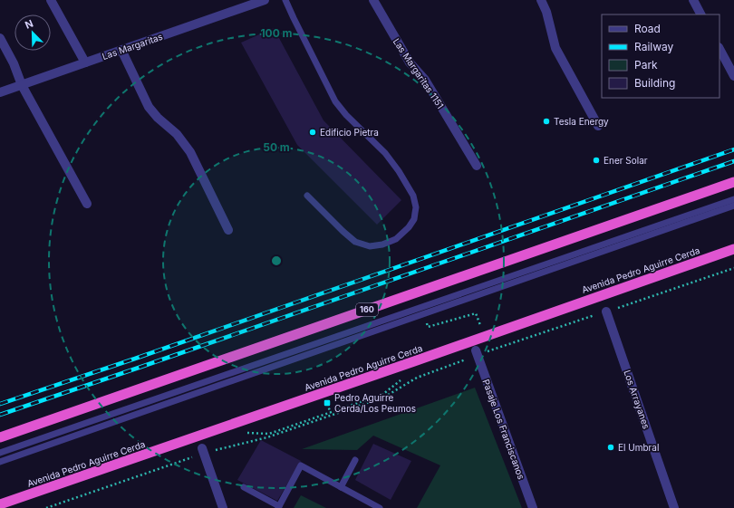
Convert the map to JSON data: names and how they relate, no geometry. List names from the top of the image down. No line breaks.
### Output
{"streets":{"highway":["Avenida Pedro Aguirre Cerda","160"],"street":["Las Margaritas","Las Margaritas 1151","Los Arrayanes","Pasaje Los Franciscanos"]},"places":{"other":["Tesla Energy","Edificio Pietra","Ener Solar","El Umbral"],"transit":["Pedro Aguirre Cerda/Los Peumos"]},"legend":["Road","Railway","Park","Building"],"north":"top left","rings":["100 m","50 m"]}
